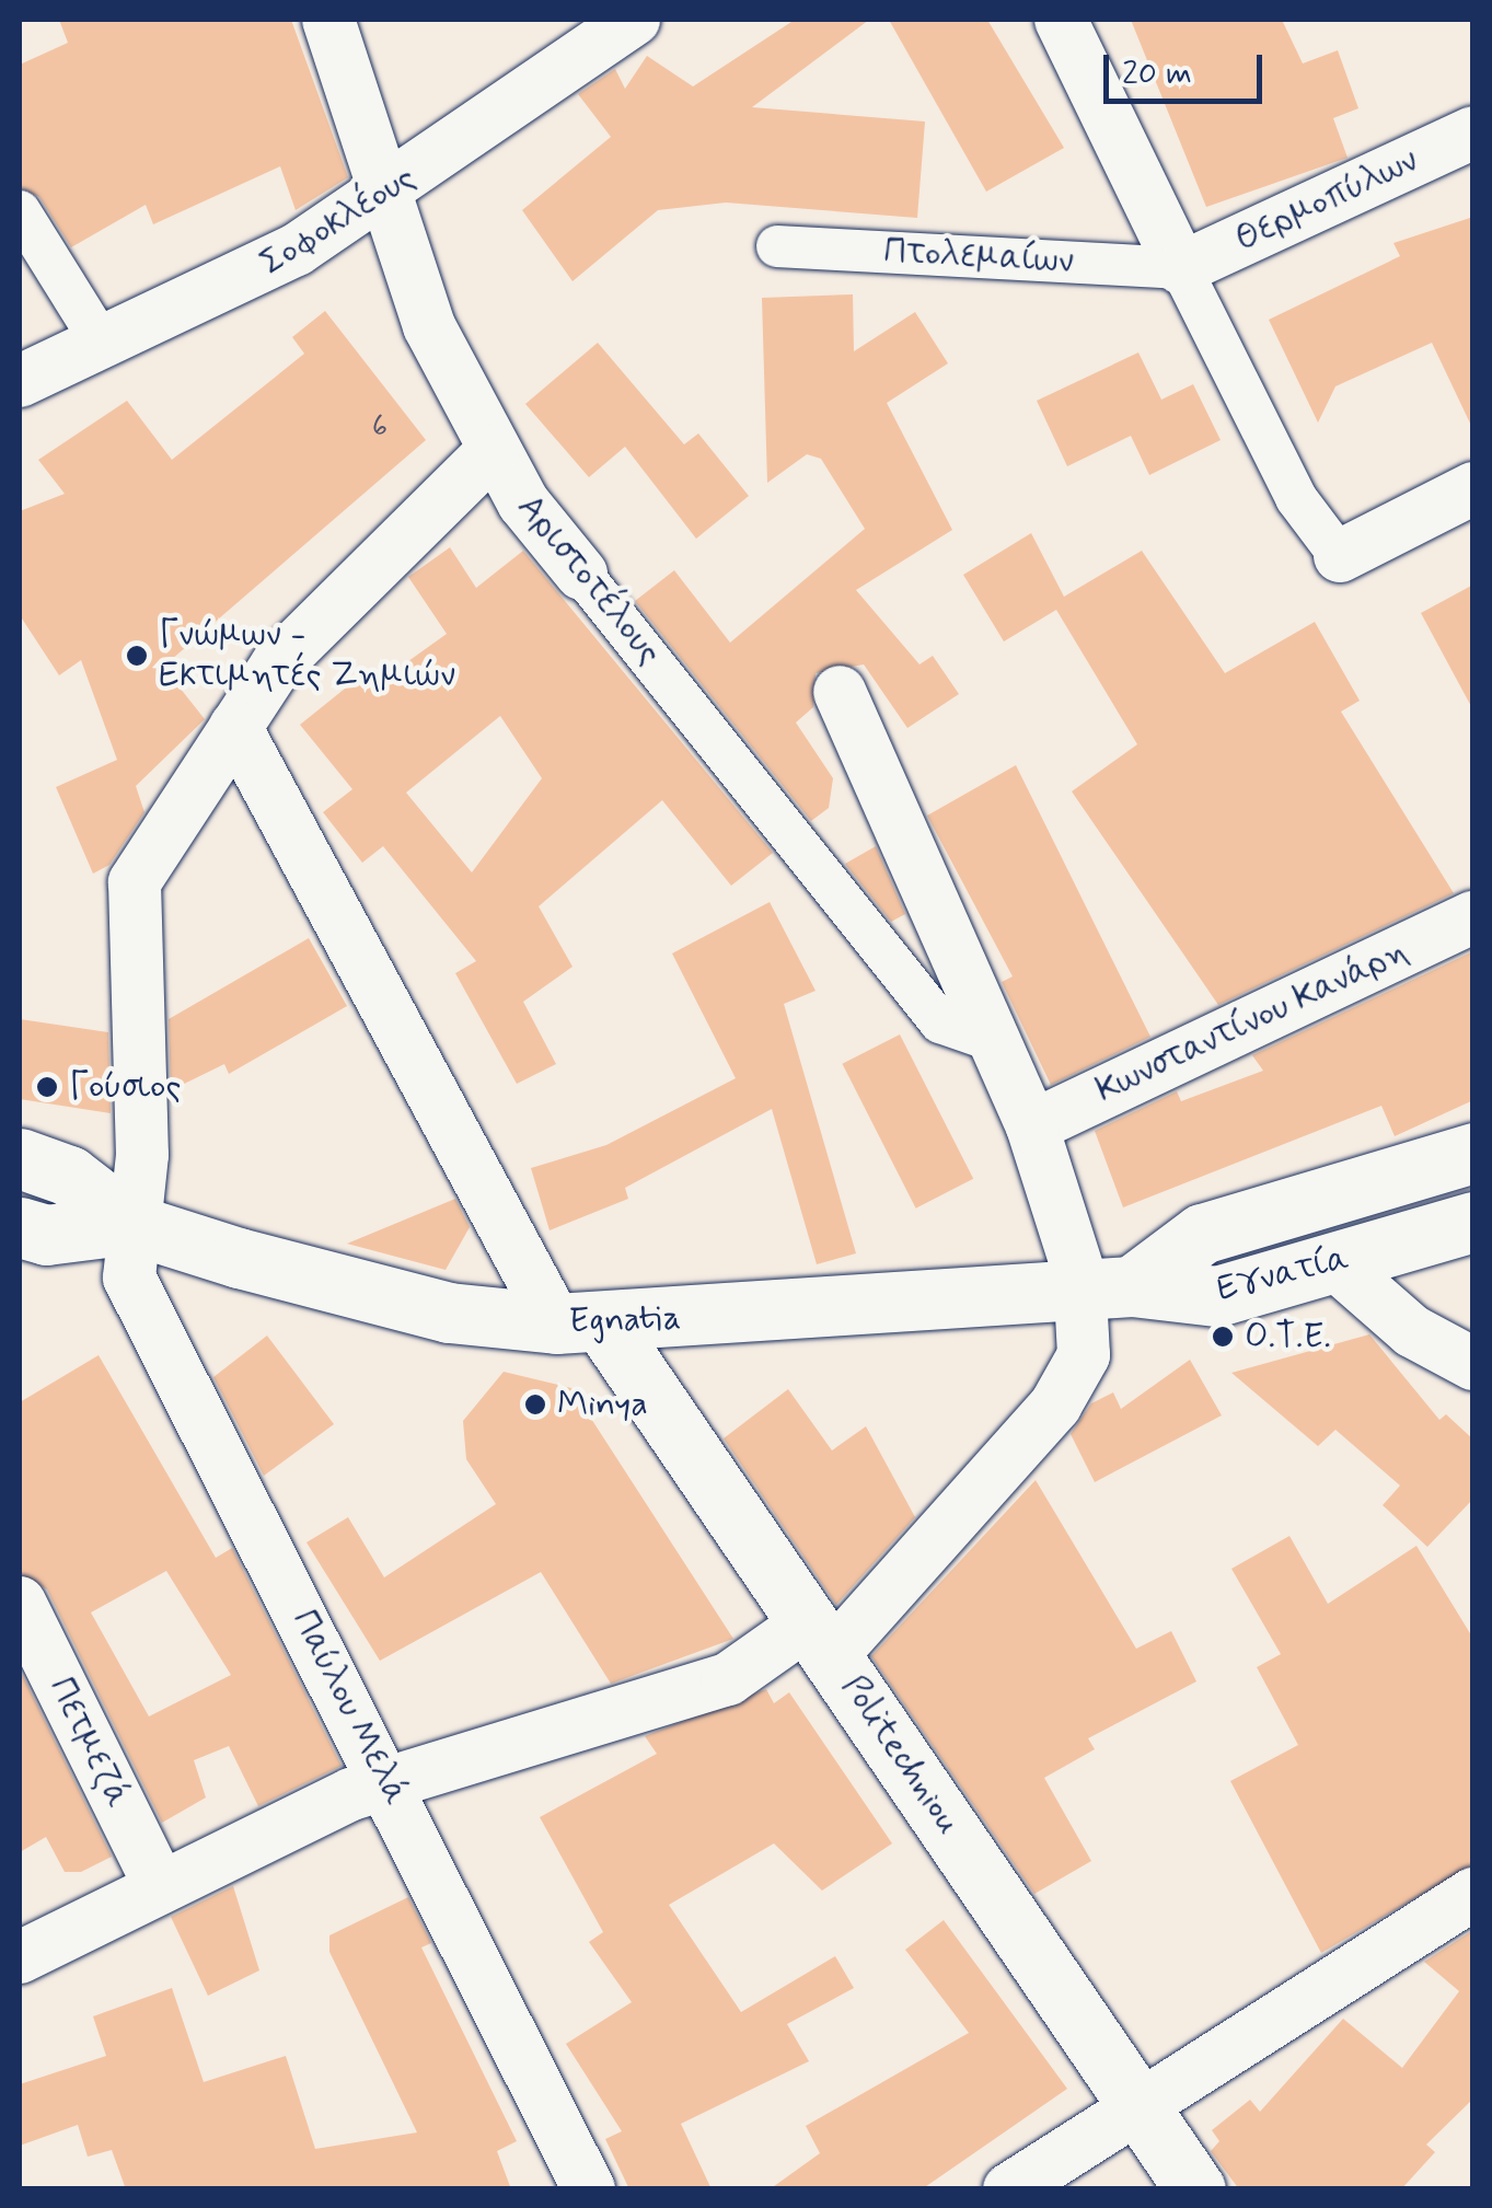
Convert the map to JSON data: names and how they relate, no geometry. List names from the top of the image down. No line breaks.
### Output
{"streets":{"street":["Θερμοπύλων","Σοφοκλέους","Πτολεμαίων","Αριστοτέλους","Κωνσταντίνου Κανάρη","Εγνατία","Egnatia","Παύλου Μελά","Πετμεζά","Politechniou"]},"crossings":[["Θερμοπύλων","Πτολεμαίων"],["Σοφοκλέους","Αριστοτέλους"],["Αριστοτέλους","Παύλου Μελά"],["Εγνατία","Egnatia"],["Egnatia","Παύλου Μελά"],["Egnatia","Politechniou"]],"places":["Γνώμων - Εκτιμητές Ζημιών","Γούσιος","O.T.E.","Minya"],"house_numbers":["6"],"scale_bar":"20 m"}
